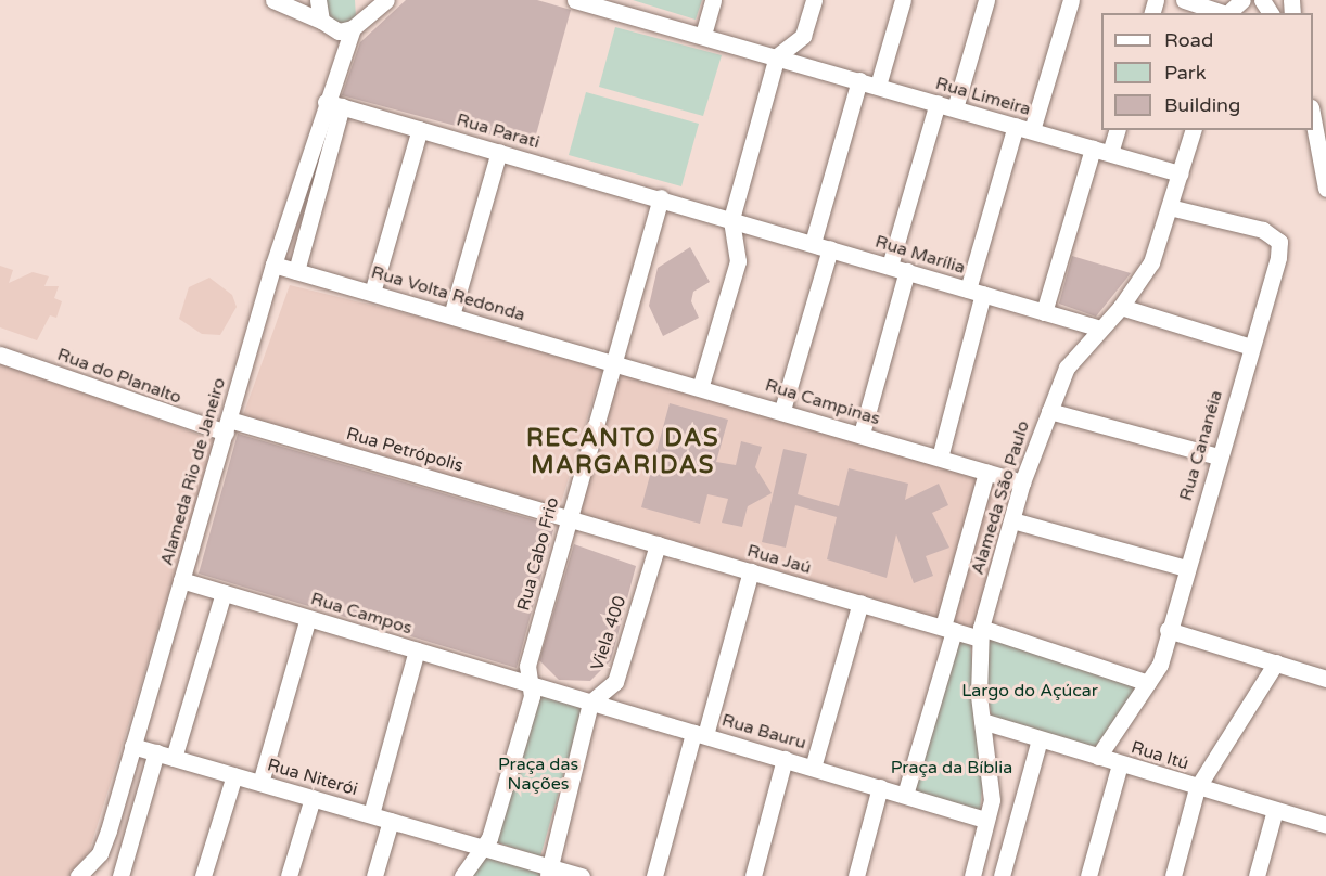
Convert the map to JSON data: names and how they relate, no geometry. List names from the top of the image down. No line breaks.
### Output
{"streets":{"street":["Rua Limeira","Rua Parati","Rua Marília","Rua Volta Redonda","Rua do Planalto","Rua Campinas","Rua Cananéia","Rua Petrópolis","Alameda Rio de Janeiro","Alameda São Paulo","Rua Cabo Frio","Rua Jaú","Rua Campos","Viela 400","Rua Bauru","Rua Itú","Rua Niterói"]},"crossings":[["Rua Limeira","Alameda São Paulo"],["Rua Parati","Rua Marília"],["Rua Parati","Alameda Rio de Janeiro"],["Rua Parati","Rua Cabo Frio"],["Rua Marília","Alameda São Paulo"],["Rua Volta Redonda","Rua Campinas"],["Rua Volta Redonda","Alameda Rio de Janeiro"],["Rua Volta Redonda","Rua Cabo Frio"],["Rua do Planalto","Rua Petrópolis"],["Rua do Planalto","Alameda Rio de Janeiro"],["Rua Campinas","Alameda São Paulo"],["Rua Campinas","Rua Cabo Frio"],["Rua Cananéia","Alameda São Paulo"],["Rua Cananéia","Rua Jaú"],["Rua Cananéia","Rua Itú"],["Rua Petrópolis","Alameda Rio de Janeiro"],["Rua Petrópolis","Rua Cabo Frio"],["Rua Petrópolis","Rua Jaú"],["Alameda Rio de Janeiro","Rua Campos"],["Alameda Rio de Janeiro","Rua Niterói"],["Alameda São Paulo","Rua Jaú"],["Alameda São Paulo","Rua Bauru"],["Alameda São Paulo","Rua Itú"],["Rua Cabo Frio","Rua Jaú"],["Rua Cabo Frio","Rua Campos"],["Rua Cabo Frio","Rua Bauru"],["Rua Cabo Frio","Rua Niterói"],["Rua Jaú","Viela 400"],["Rua Campos","Rua Bauru"],["Viela 400","Rua Bauru"]],"districts":["RECANTO DAS MARGARIDAS"],"parks":["Largo do Açúcar","Praça das Nações","Praça da Bíblia"],"legend":["Road","Park","Building"]}
